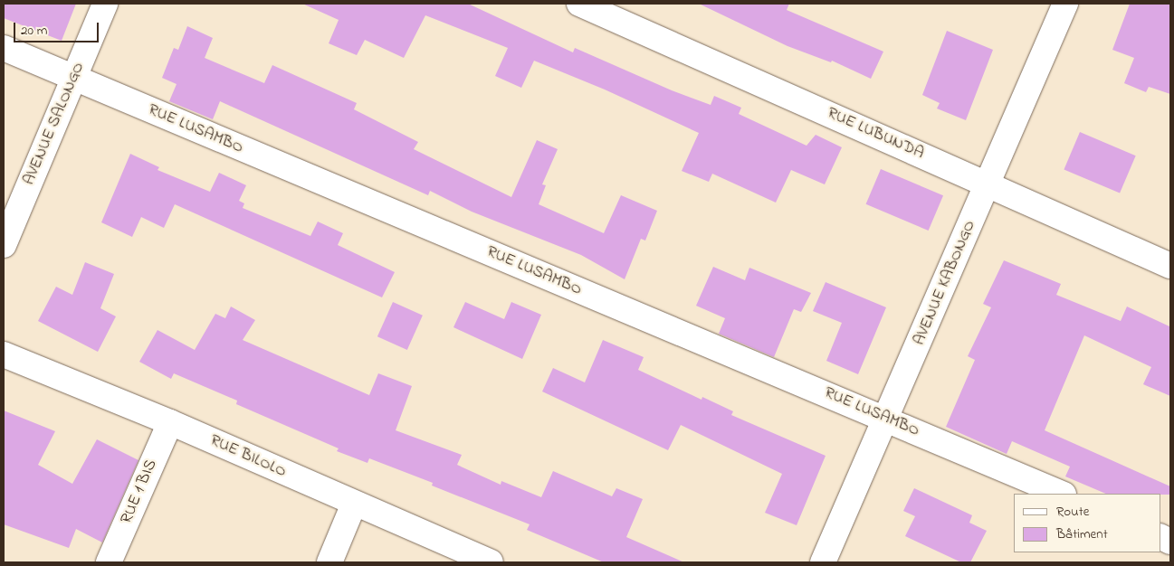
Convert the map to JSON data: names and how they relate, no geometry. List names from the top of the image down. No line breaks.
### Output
{"streets":{"street":["AVENUE SALONGO","RUE LUSAMBO","RUE LUBUNDA","AVENUE KABONGO","RUE BILOLO","RUE 1 BIS"]},"crossings":[["AVENUE SALONGO","RUE LUSAMBO"],["RUE LUSAMBO","AVENUE KABONGO"],["RUE LUBUNDA","AVENUE KABONGO"],["RUE BILOLO","RUE 1 BIS"]],"legend":["Route","Bâtiment"],"scale_bar":"20 m"}
